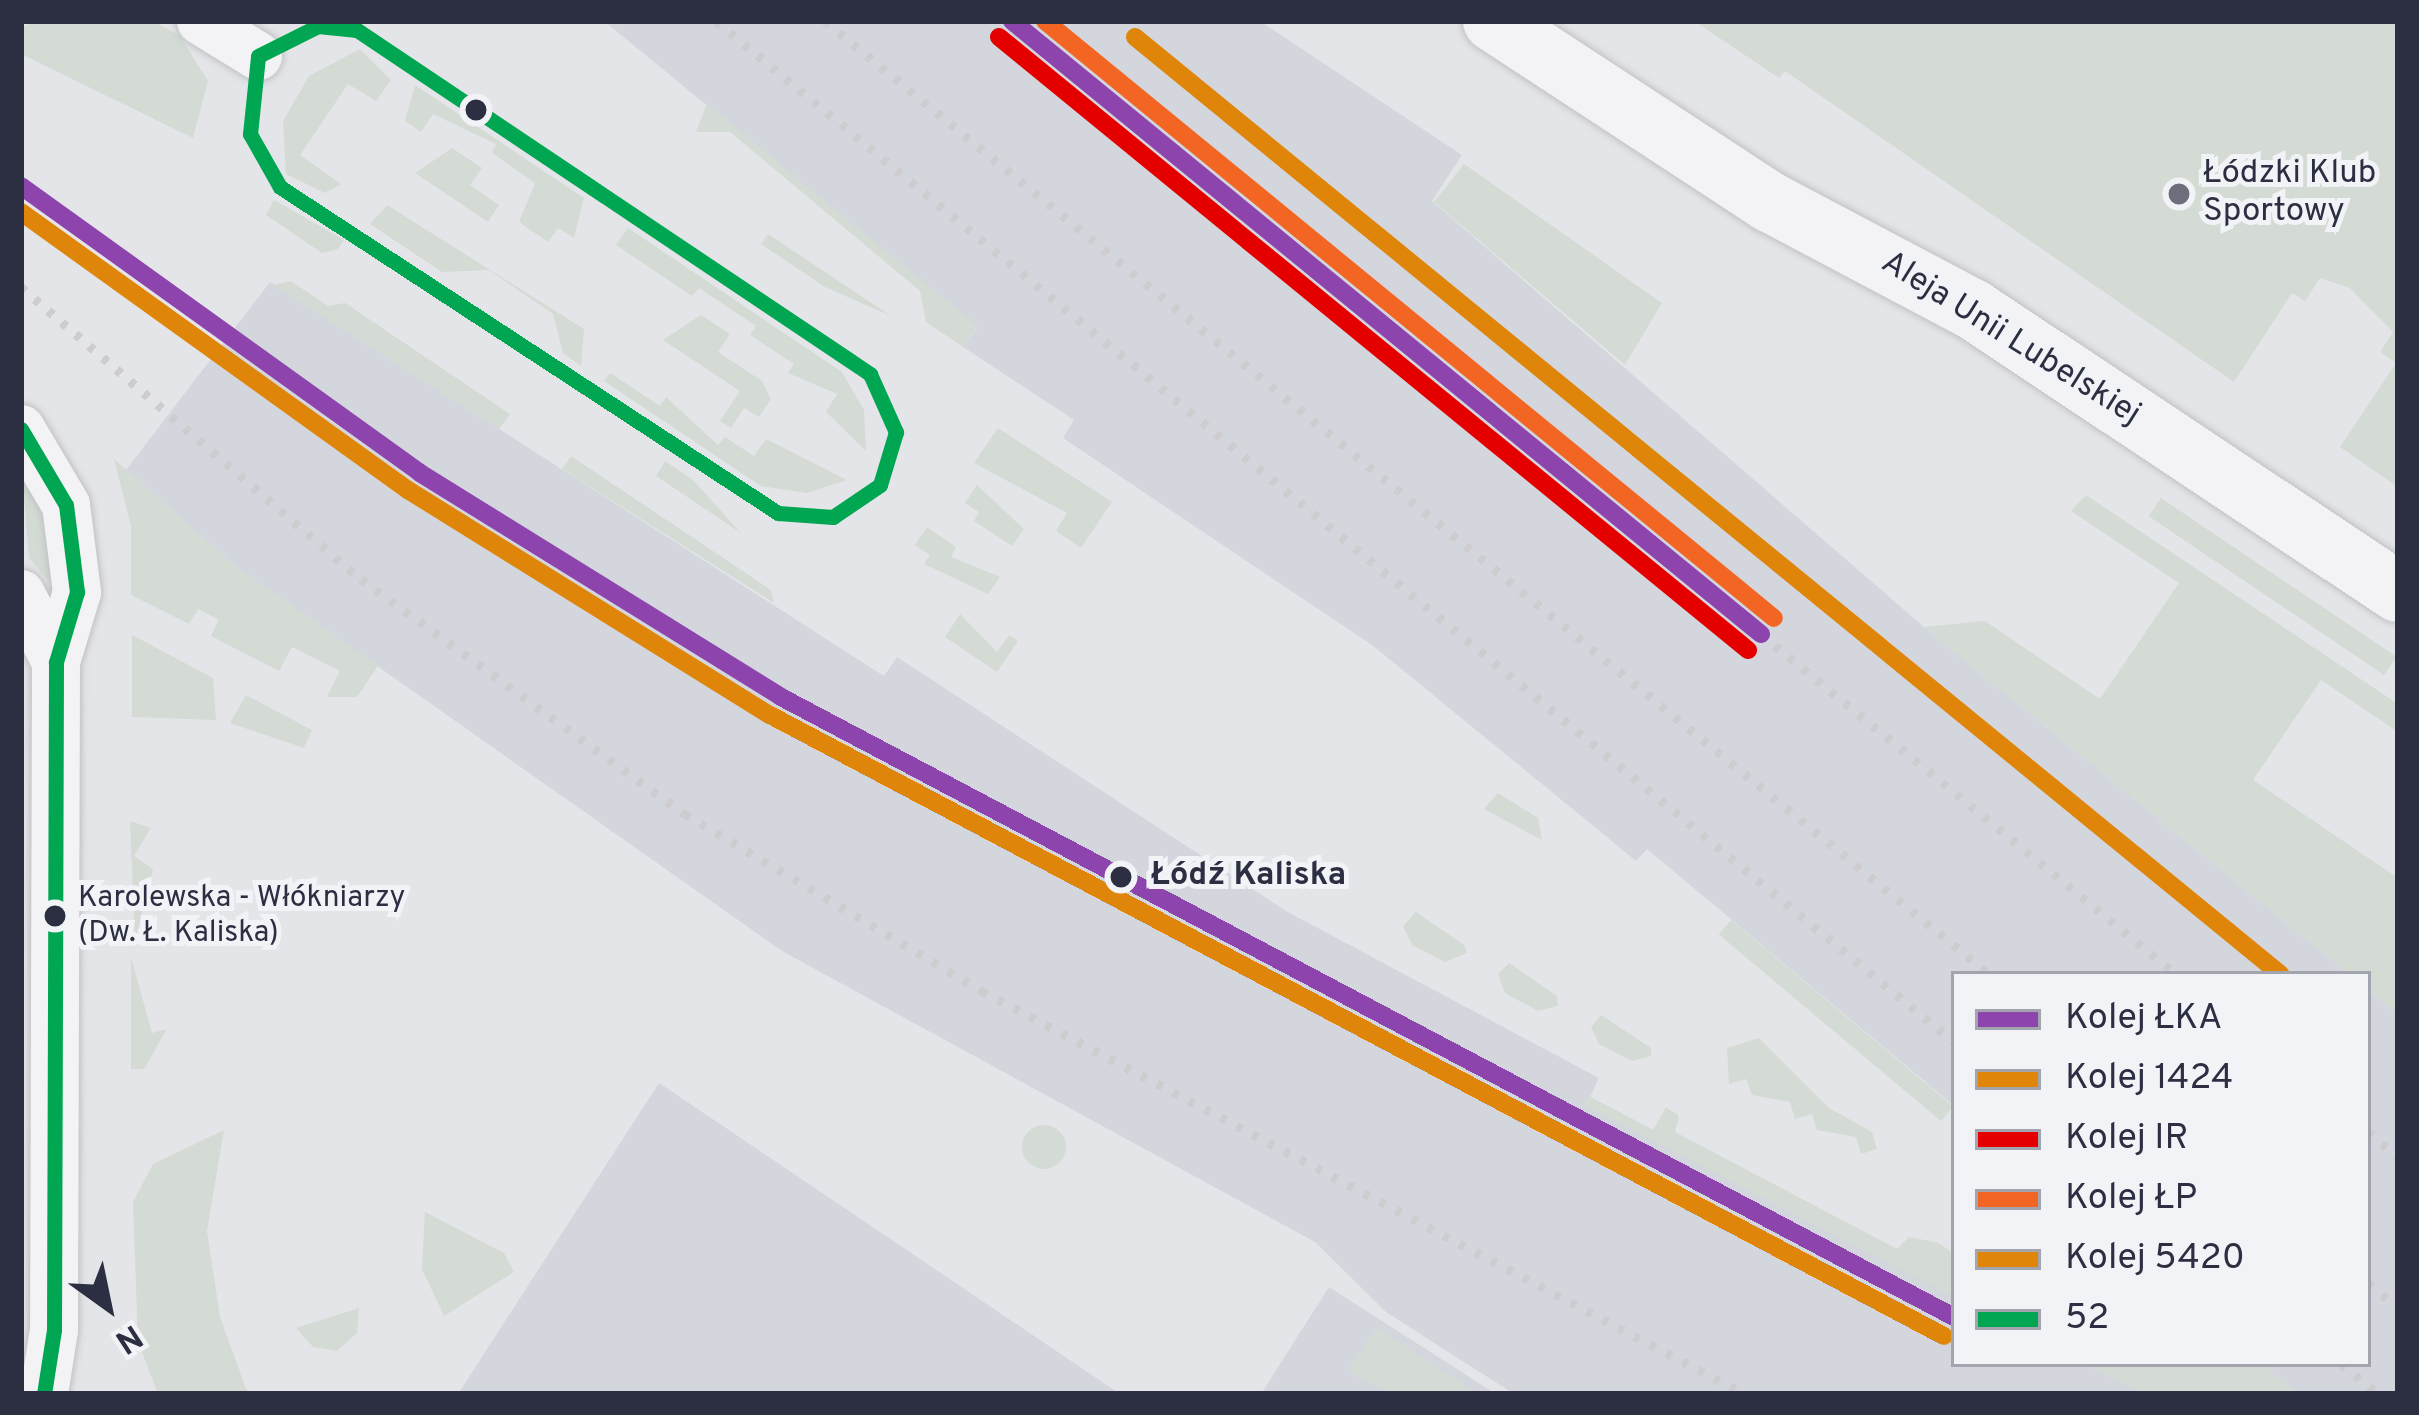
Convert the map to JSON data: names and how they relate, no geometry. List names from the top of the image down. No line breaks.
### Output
{"streets":{"street":["Aleja Unii Lubelskiej"]},"places":["Łódzki Klub Sportowy","Łódź Kaliska","Karolewska - Włókniarzy (Dw. Ł. Kaliska)"],"lines":["rail line ŁKA","rail line ŁP","transit line 52","rail line IR","rail line 5420","rail line 1424"],"legend":["Kolej ŁKA","Kolej 1424","Kolej IR","Kolej ŁP","Kolej 5420","52"],"north":"bottom right"}
